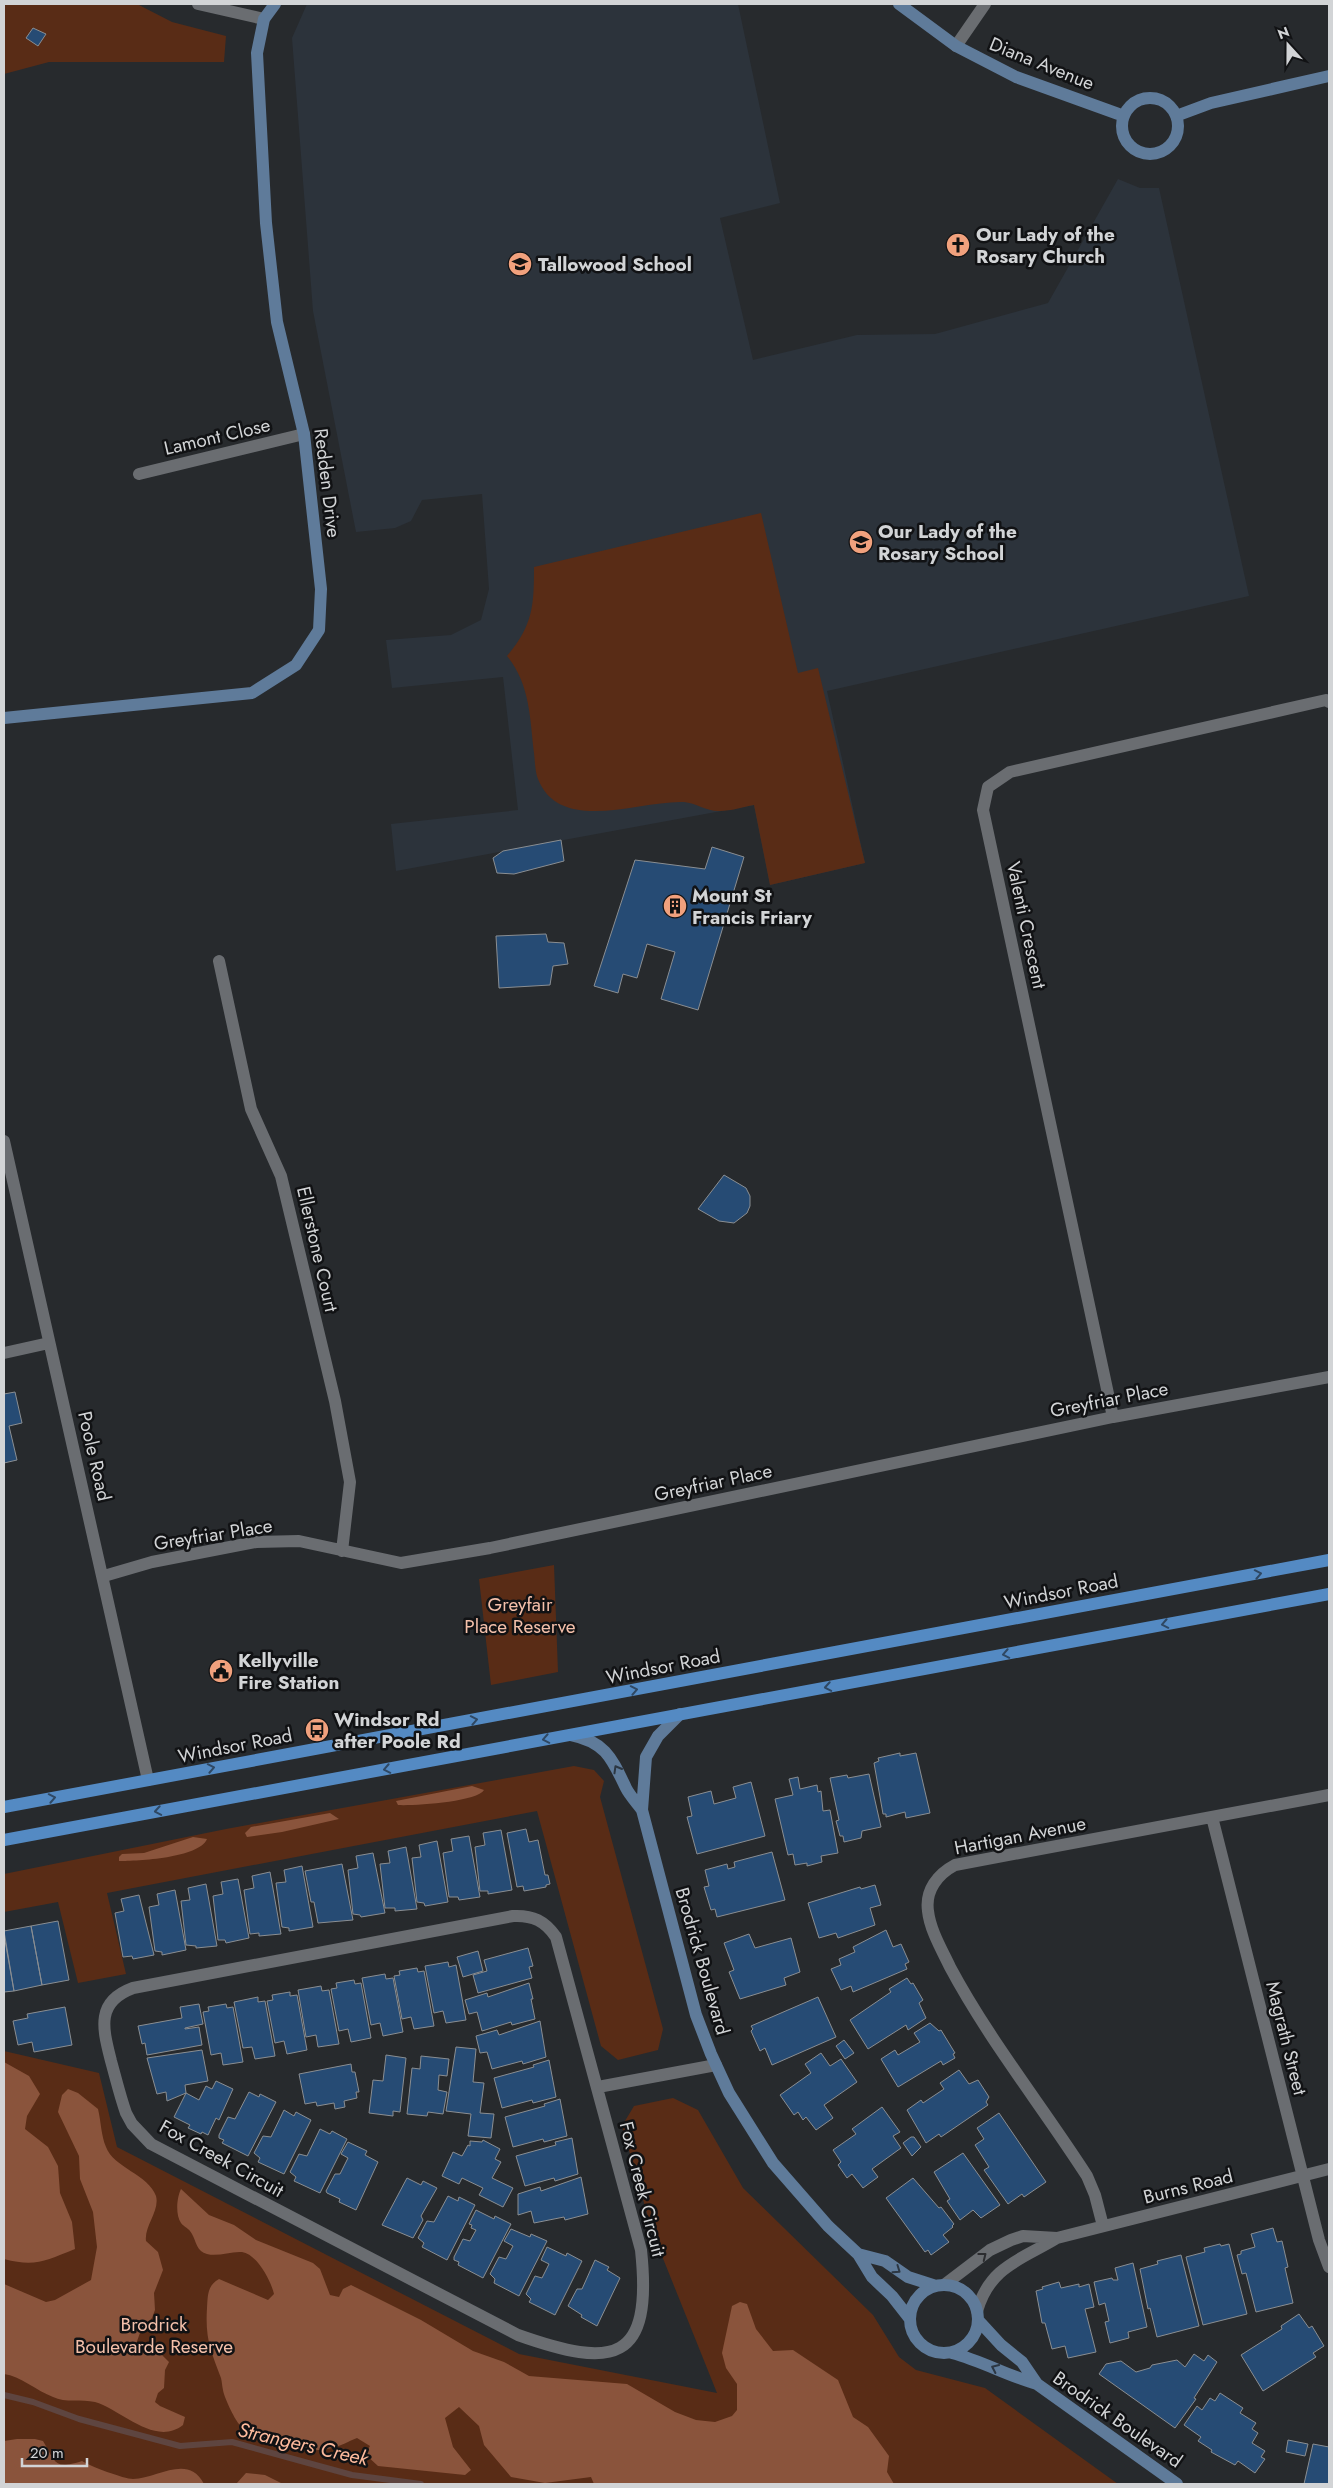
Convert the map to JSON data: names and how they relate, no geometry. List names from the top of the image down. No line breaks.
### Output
{"streets":{"main road":["Windsor Road"],"street":["Diana Avenue","Lamont Close","Redden Drive","Valenti Crescent","Ellerstone Court","Greyfriar Place","Poole Road","Hartigan Avenue","Brodrick Boulevard","Magrath Street","Fox Creek Circuit","Burns Road"]},"crossings":[["Lamont Close","Redden Drive"],["Valenti Crescent","Greyfriar Place"],["Ellerstone Court","Greyfriar Place"],["Greyfriar Place","Poole Road"],["Poole Road","Windsor Road"],["Hartigan Avenue","Magrath Street"],["Hartigan Avenue","Burns Road"],["Brodrick Boulevard","Burns Road"],["Magrath Street","Burns Road"]],"water":["Strangers Creek"],"parks":["Greyfair Place Reserve","Brodrick Boulevarde Reserve"],"places":{"church":["Our Lady of the Rosary Church"],"school or university":["Tallowood School","Our Lady of the Rosary School"],"building":["Mount St Francis Friary"],"public building":["Kellyville Fire Station"],"bus stop":["Windsor Rd after Poole Rd"]},"scale_bar":"20 m","north":"top"}
